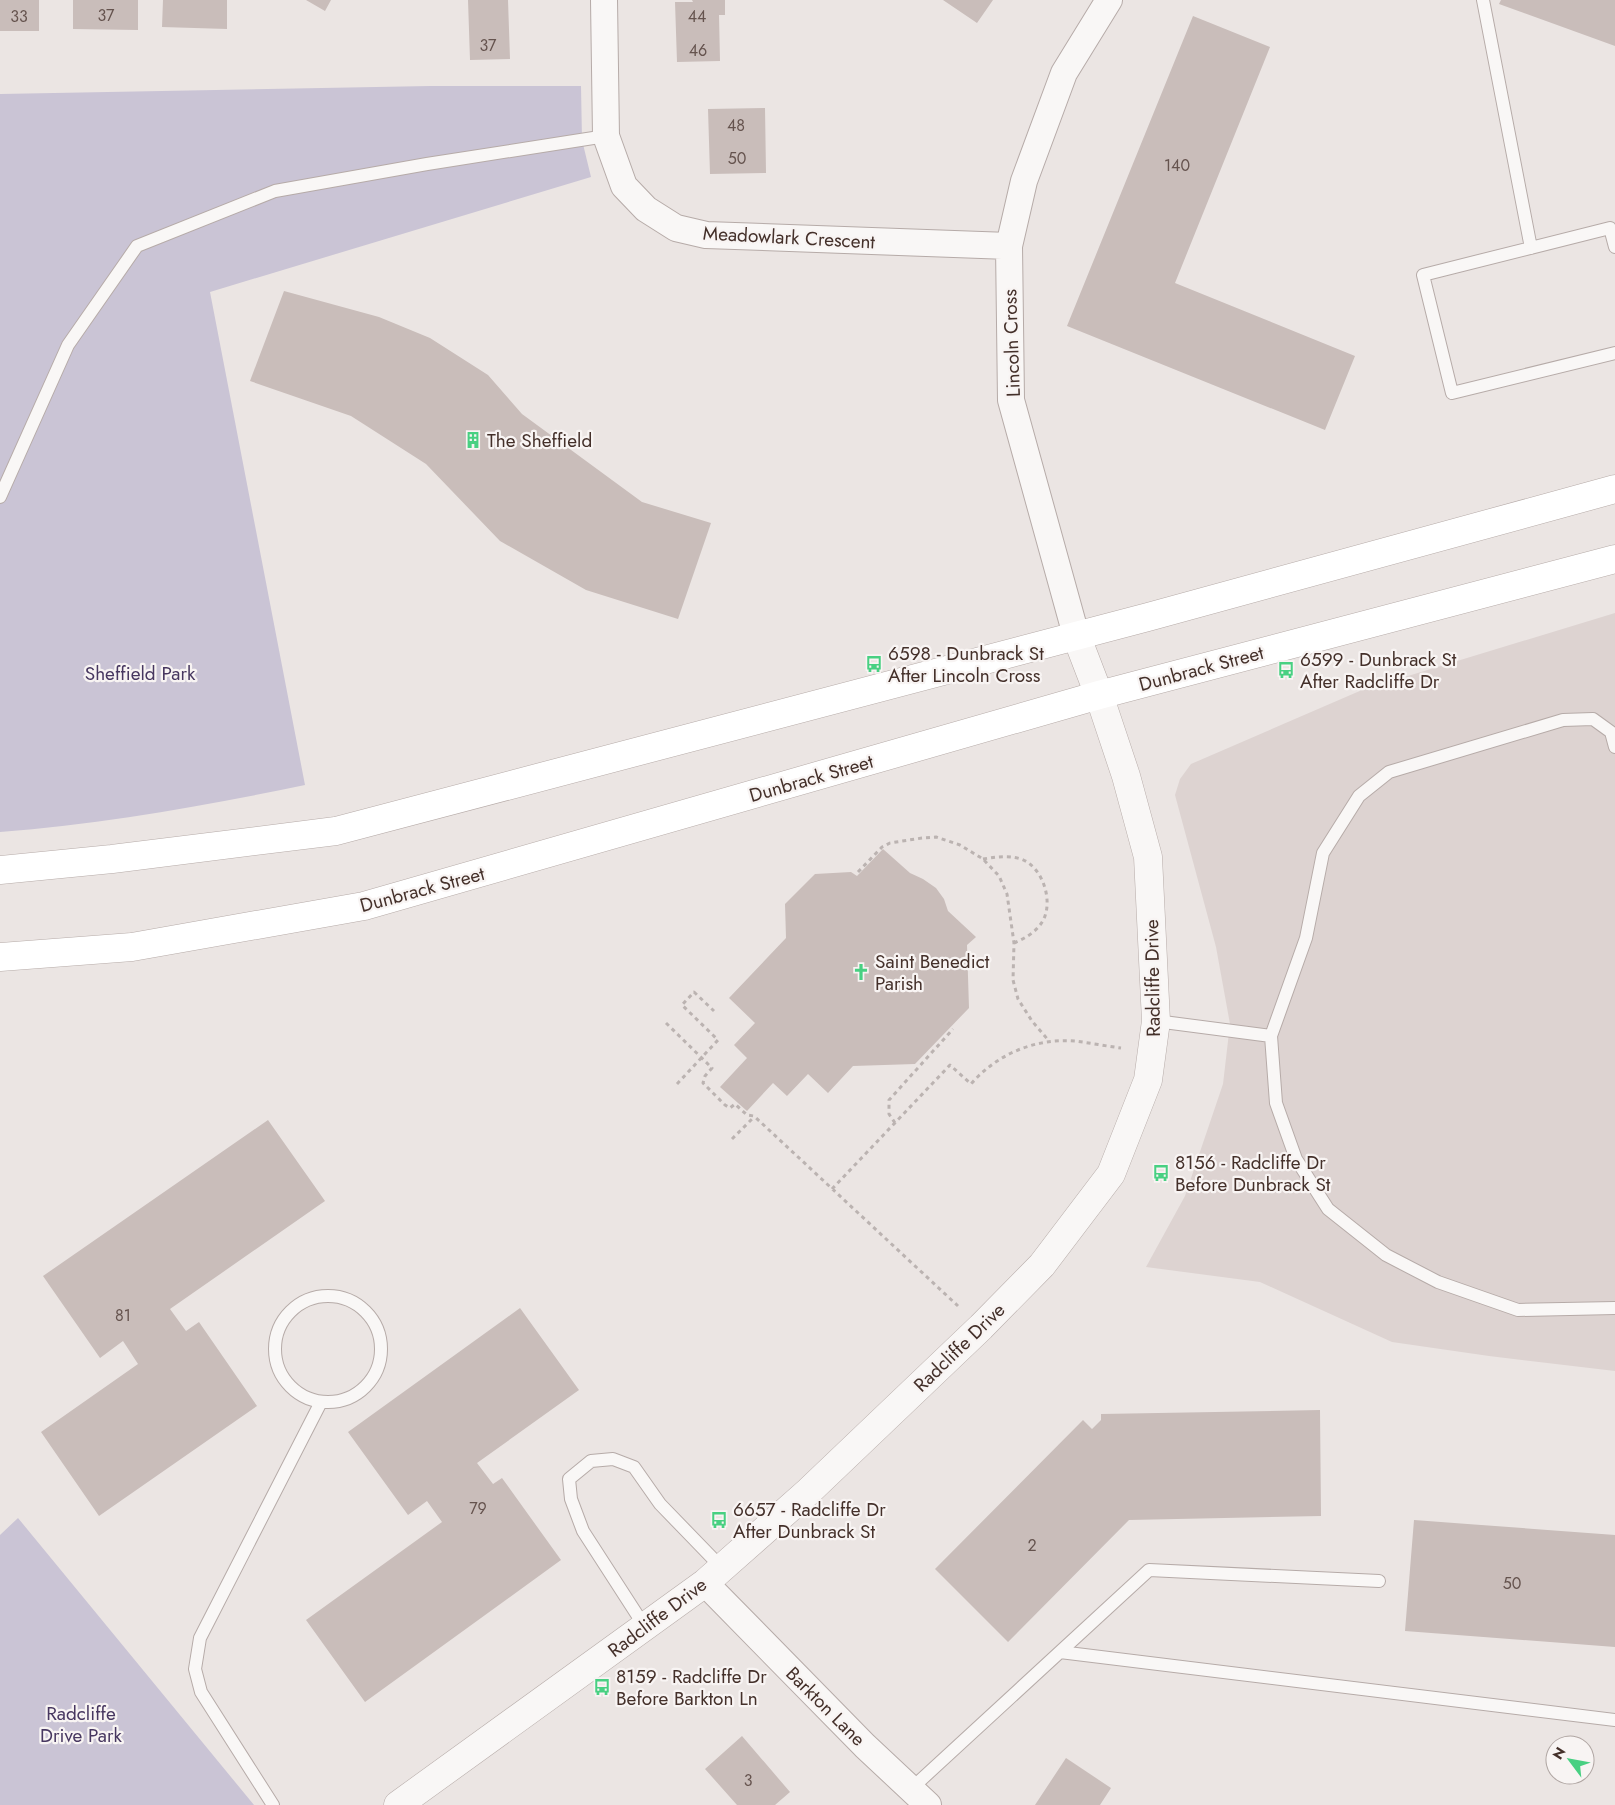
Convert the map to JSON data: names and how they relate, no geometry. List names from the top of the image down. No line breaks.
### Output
{"streets":{"main road":["Dunbrack Street"],"street":["Meadowlark Crescent","Lincoln Cross","Radcliffe Drive","Barkton Lane"]},"crossings":[["Meadowlark Crescent","Lincoln Cross"],["Lincoln Cross","Dunbrack Street"],["Lincoln Cross","Radcliffe Drive"],["Dunbrack Street","Radcliffe Drive"],["Radcliffe Drive","Barkton Lane"]],"parks":["Sheffield Park","Radcliffe Drive Park"],"places":{"building":["The Sheffield"],"bus stop":["6598 - Dunbrack St After Lincoln Cross","6599 - Dunbrack St After Radcliffe Dr","8156 - Radcliffe Dr Before Dunbrack St","6657 - Radcliffe Dr After Dunbrack St","8159 - Radcliffe Dr Before Barkton Ln"],"church":["Saint Benedict Parish"]},"house_numbers":["37","33","44","37","46","48","50","140","81","79","2","50","3"],"north":"top left"}
